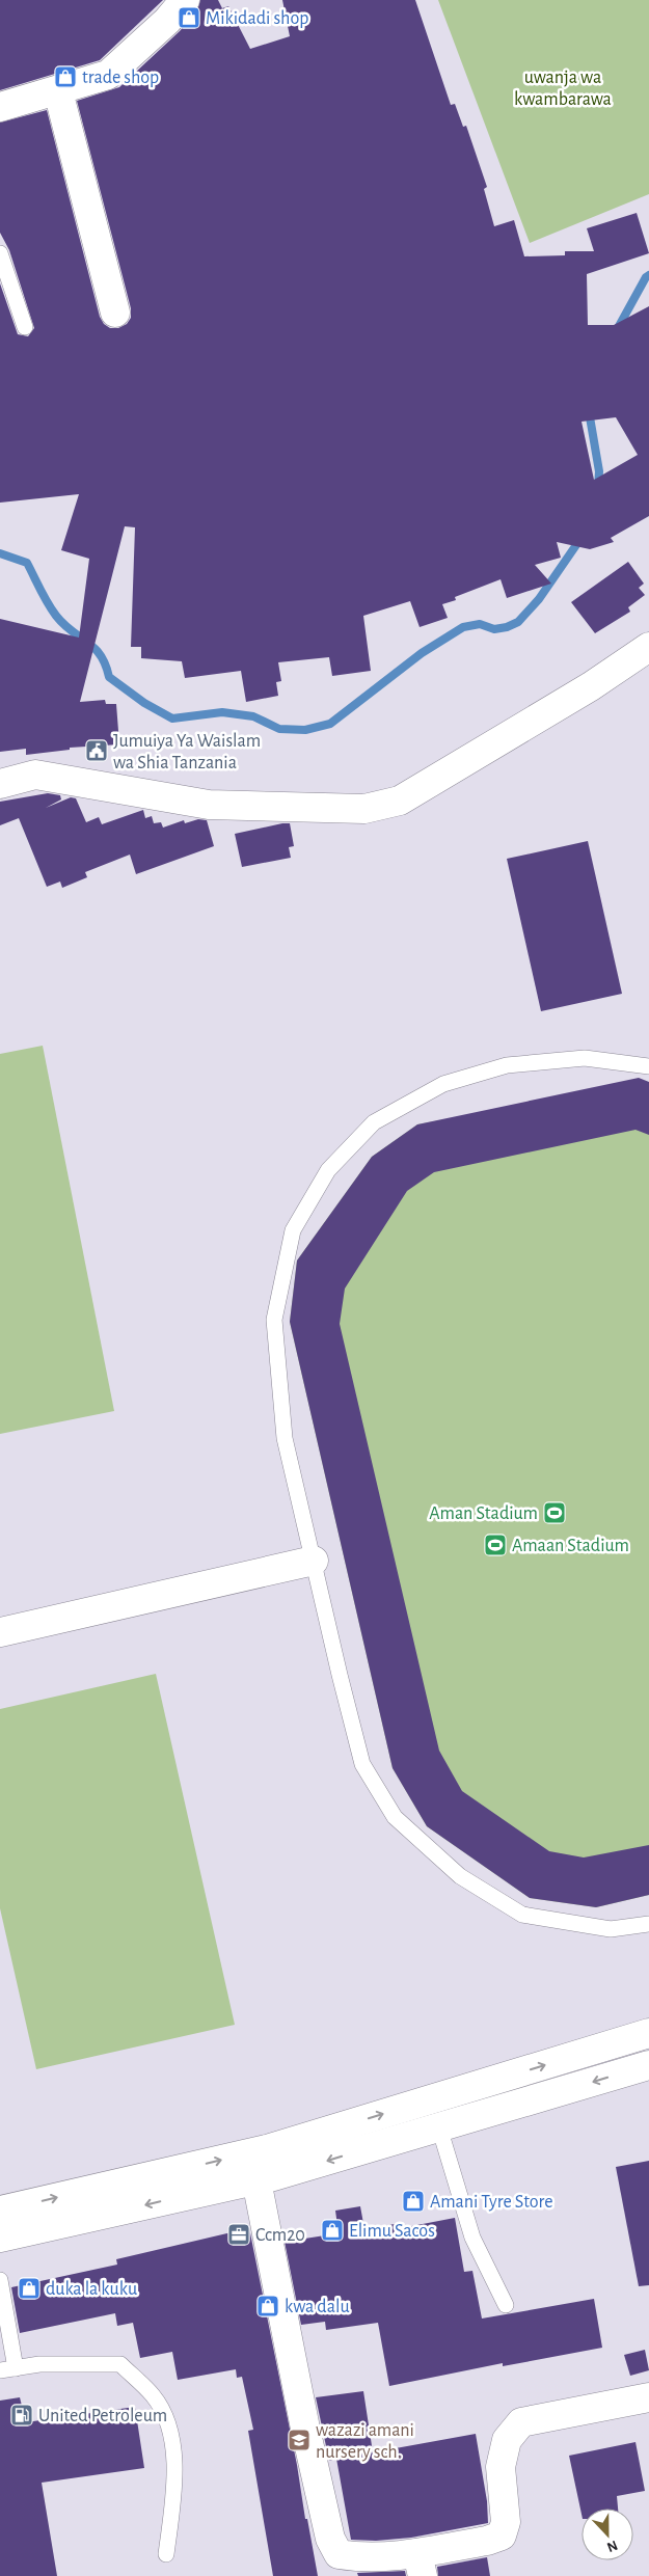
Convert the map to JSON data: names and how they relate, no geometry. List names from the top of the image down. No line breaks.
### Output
{"parks":["uwanja wa kwambarawa"],"places":{"shop":["Mikidadi shop","trade shop","Amani Tyre Store","Elimu Sacos","duka la kuku","kwa dalu"],"public building":["Jumuiya Ya Waislam wa Shia Tanzania"],"sports":["Aman Stadium","Amaan Stadium"],"office":["Ccm20"],"fuel station":["United Petroleum"],"school or university":["wazazi amani nursery sch."]},"north":"bottom"}
